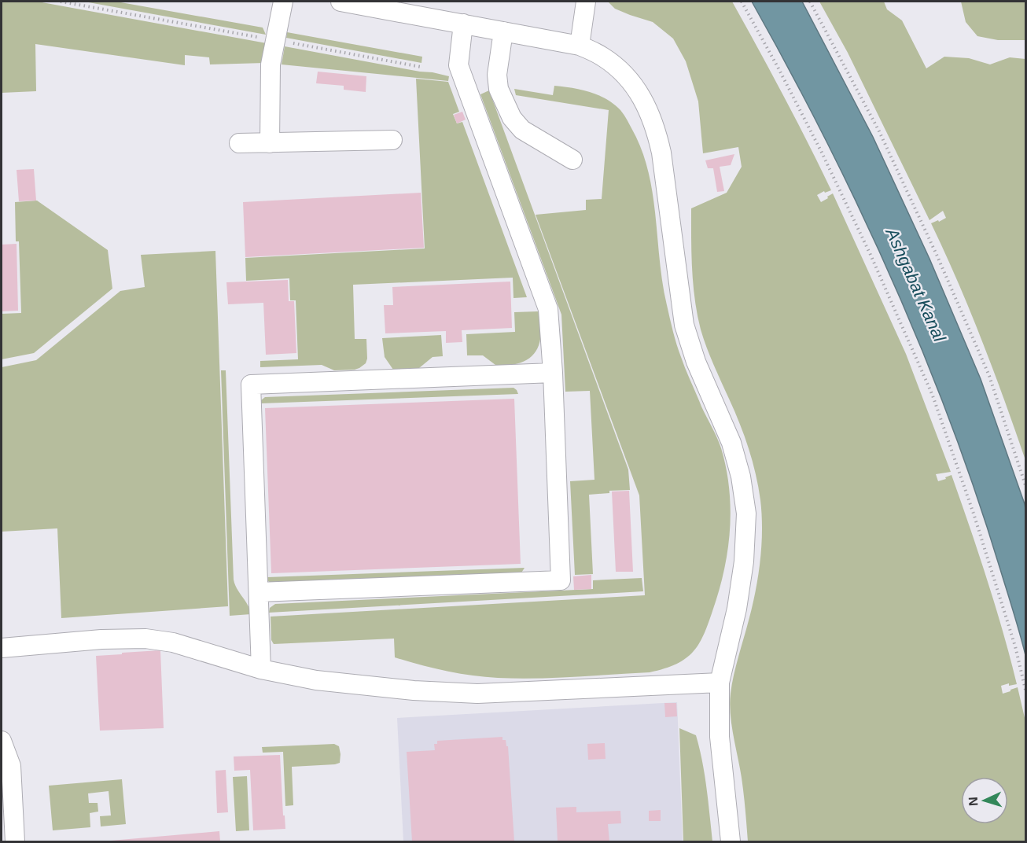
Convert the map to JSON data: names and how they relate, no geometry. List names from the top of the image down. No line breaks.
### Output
{"water":["Ashgabat Kanal"],"north":"left"}
